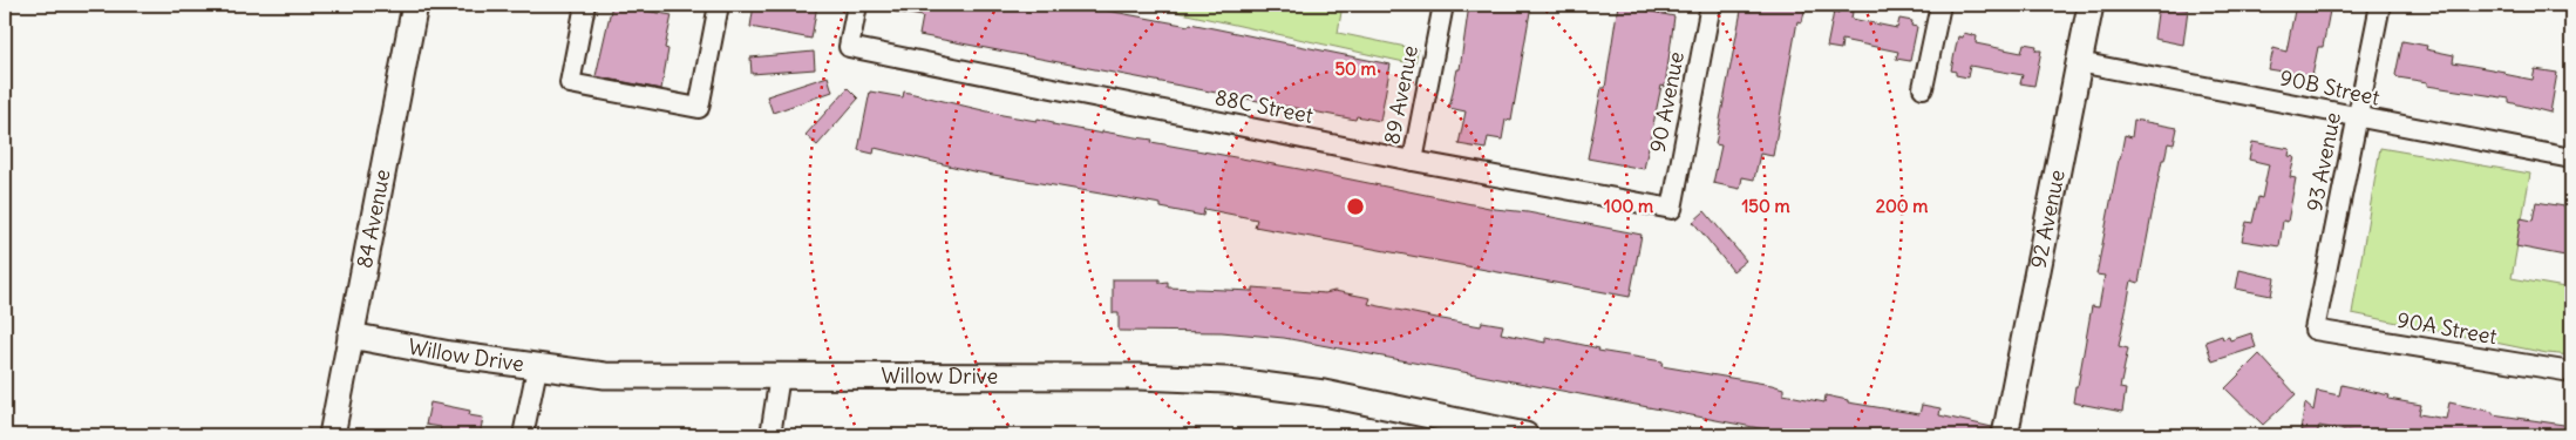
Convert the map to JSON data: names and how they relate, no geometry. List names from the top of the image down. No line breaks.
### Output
{"streets":{"street":["90B Street","89 Avenue","90 Avenue","88C Street","93 Avenue","84 Avenue","92 Avenue","90A Street","Willow Drive"]},"crossings":[["90B Street","93 Avenue"],["90B Street","92 Avenue"],["89 Avenue","88C Street"],["90 Avenue","88C Street"],["93 Avenue","90A Street"],["84 Avenue","Willow Drive"]],"rings":["50 m","100 m","150 m","200 m"]}
